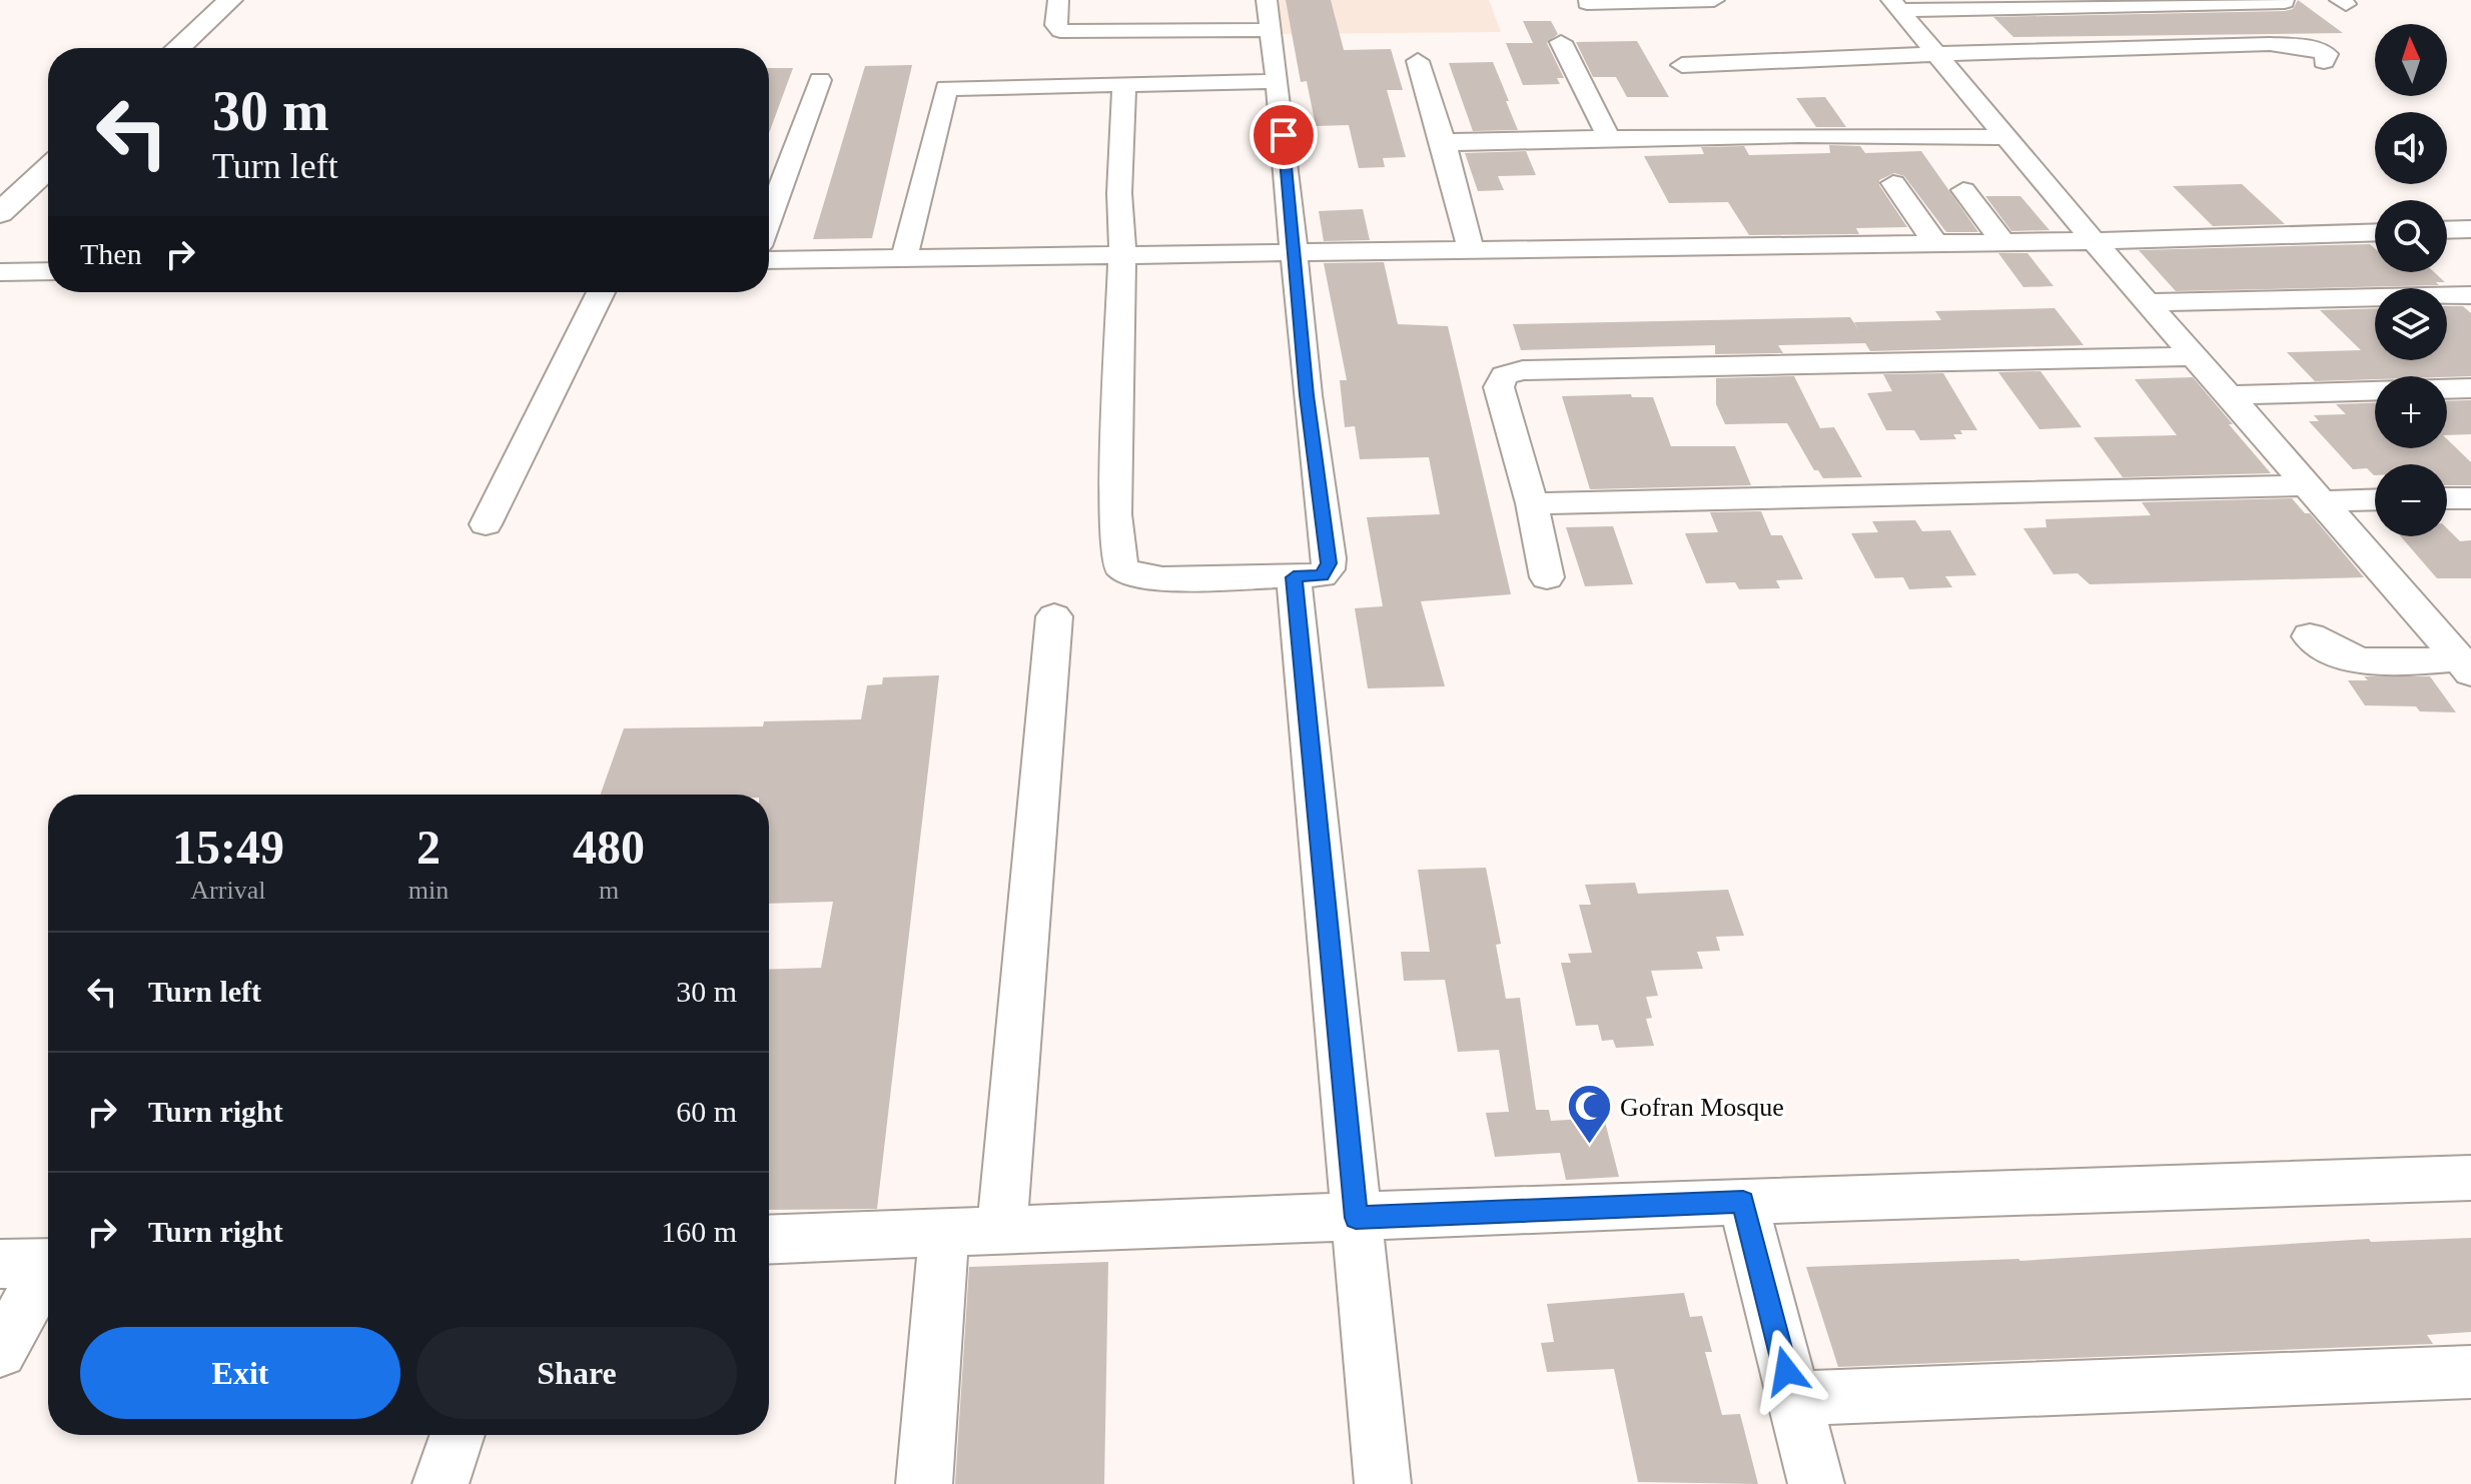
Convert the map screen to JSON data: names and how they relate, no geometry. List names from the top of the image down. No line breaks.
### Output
{"places":{"mosque":["Gofran Mosque"]},"north":"top","page":{"map_buttons":["+","−"],"turn":["30 m","Turn left"],"then":"Then","eta":["15:49","Arrival","2","min","480","m"],"list":[{"name":"Turn left","value":"30 m"},{"name":"Turn right","value":"60 m"},{"name":"Turn right","value":"160 m"}],"buttons":["Exit","Share"]}}
